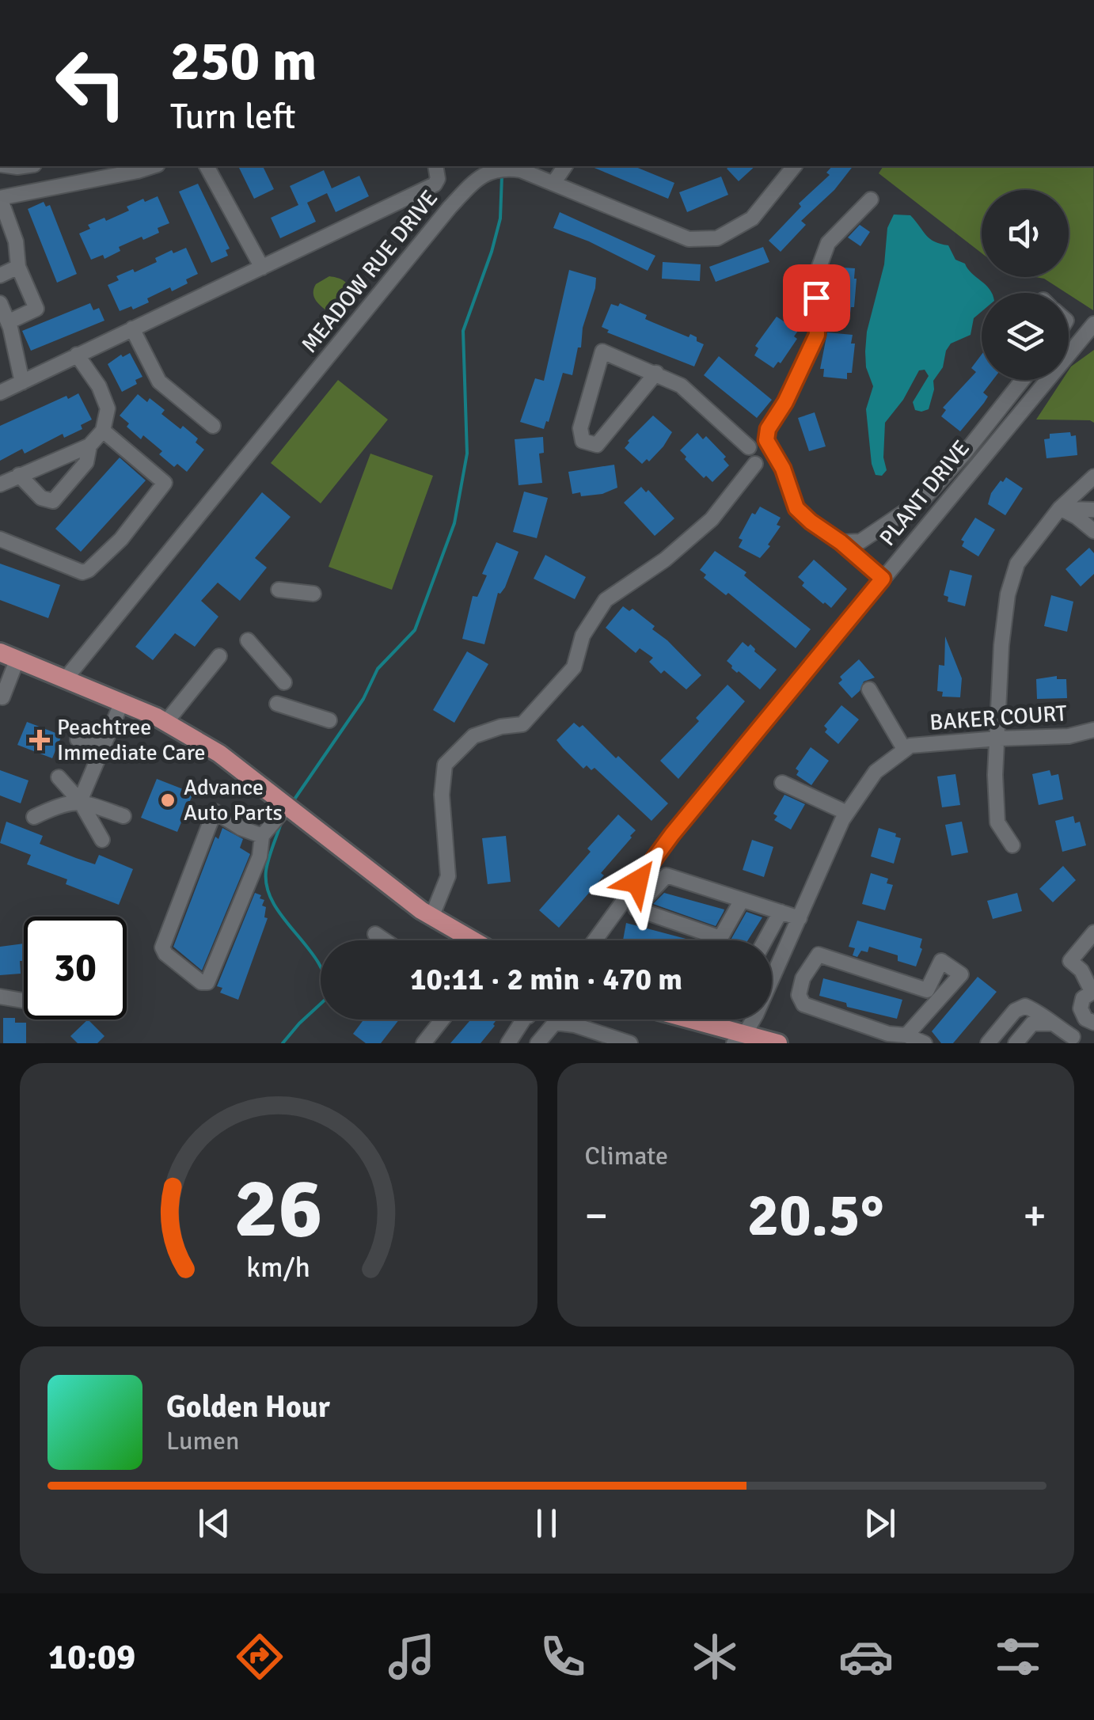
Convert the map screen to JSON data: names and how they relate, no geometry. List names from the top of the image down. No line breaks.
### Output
{"streets":{"street":["MEADOW RUE DRIVE","PLANT DRIVE","BAKER COURT"]},"places":{"health":["Peachtree Immediate Care"],"other":["Advance Auto Parts"]},"page":{"turn":["250 m","Turn left"],"limit":"30","trip":"10:11 · 2 min · 470 m","tile":"Climate","heat":["−","20.5°","+"],"song":["Golden Hour","Lumen"],"tabs":"10:09","gauge":["26","km/h"]}}
